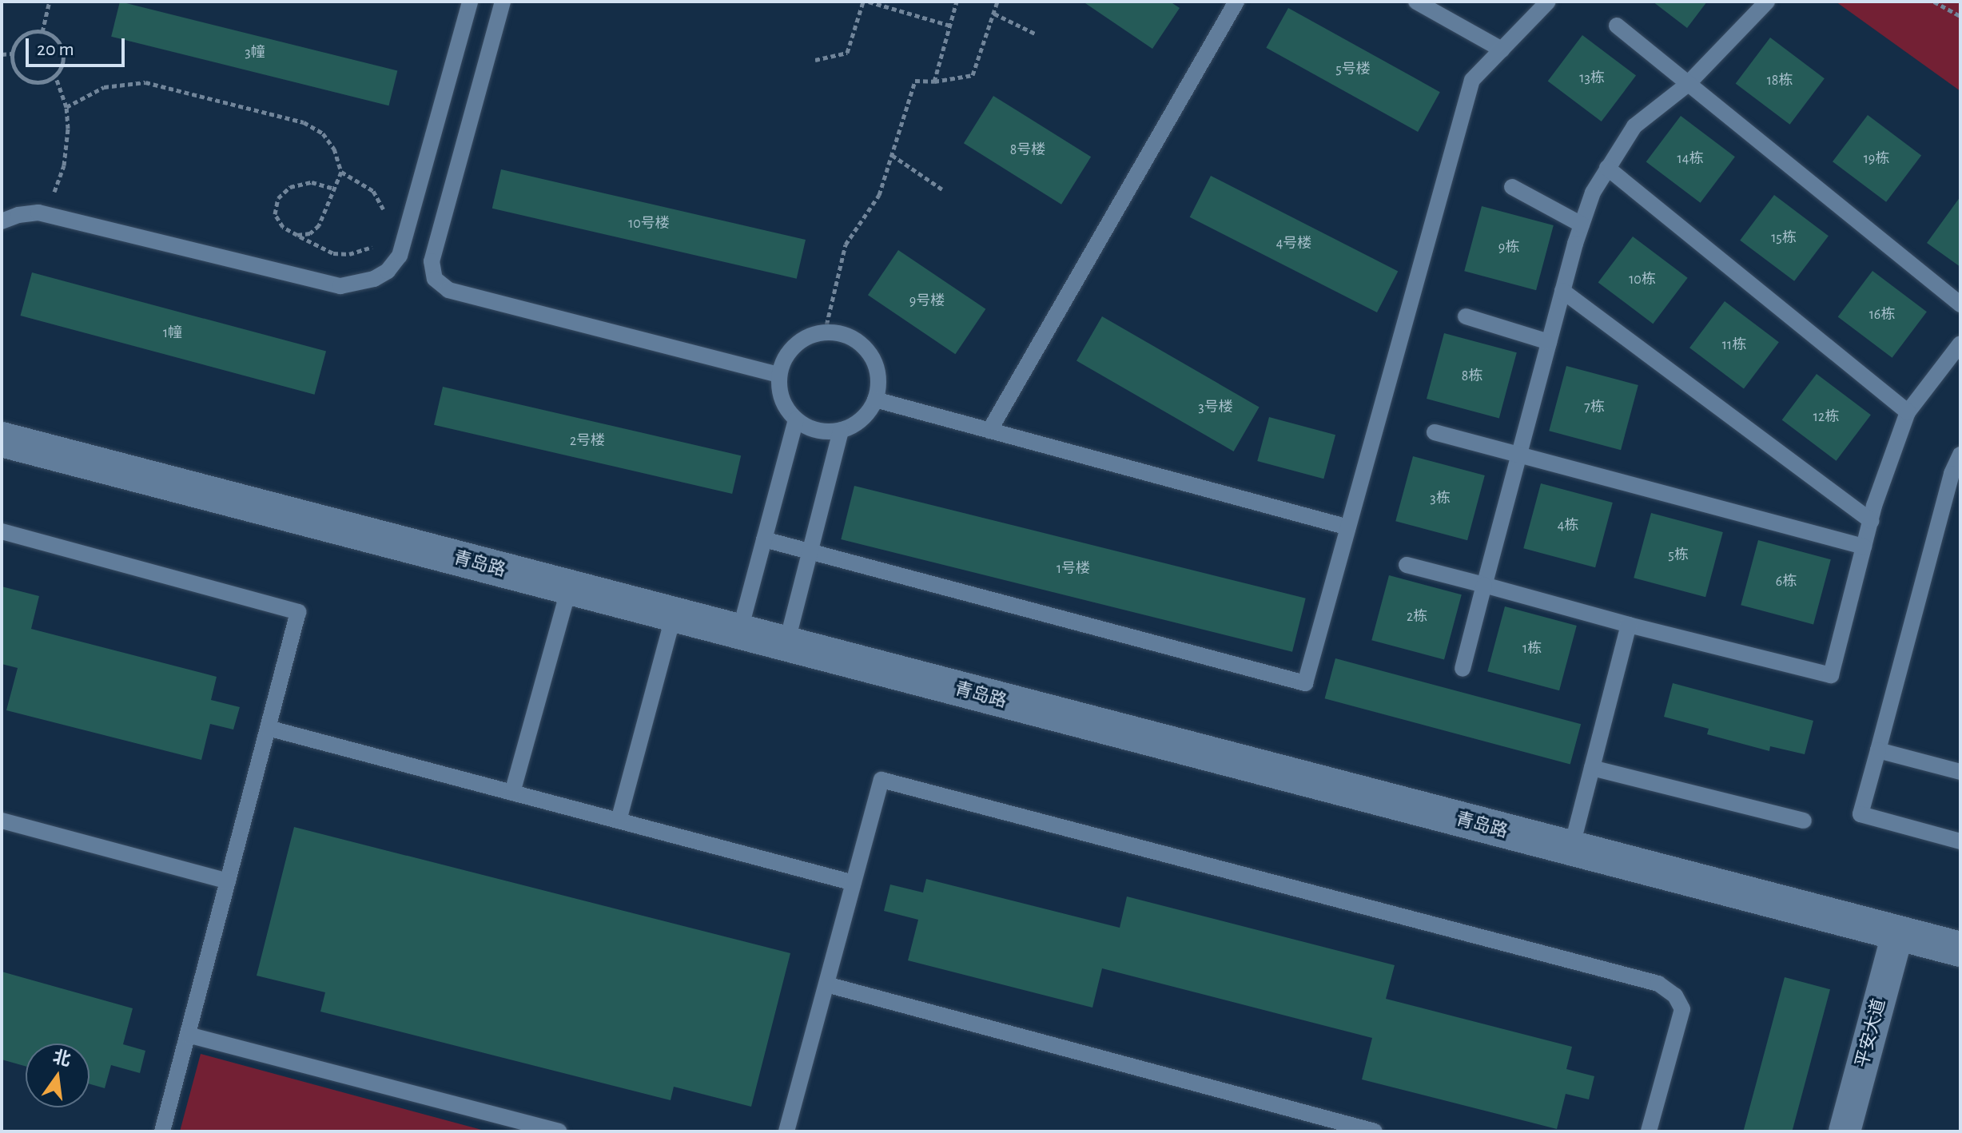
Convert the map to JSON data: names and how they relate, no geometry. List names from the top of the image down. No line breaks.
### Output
{"streets":{"street":["青岛路","平安大道"]},"crossings":[["青岛路","平安大道"]],"house_numbers":["3幢","5号楼","13栋","18栋","8号楼","14栋","19栋","10号楼","15栋","4号楼","9栋","10栋","9号楼","16栋","1幢","11栋","8栋","3号楼","7栋","12栋","2号楼","3栋","4栋","5栋","1号楼","6栋","2栋","1栋"],"scale_bar":"20 m","north":"top"}
